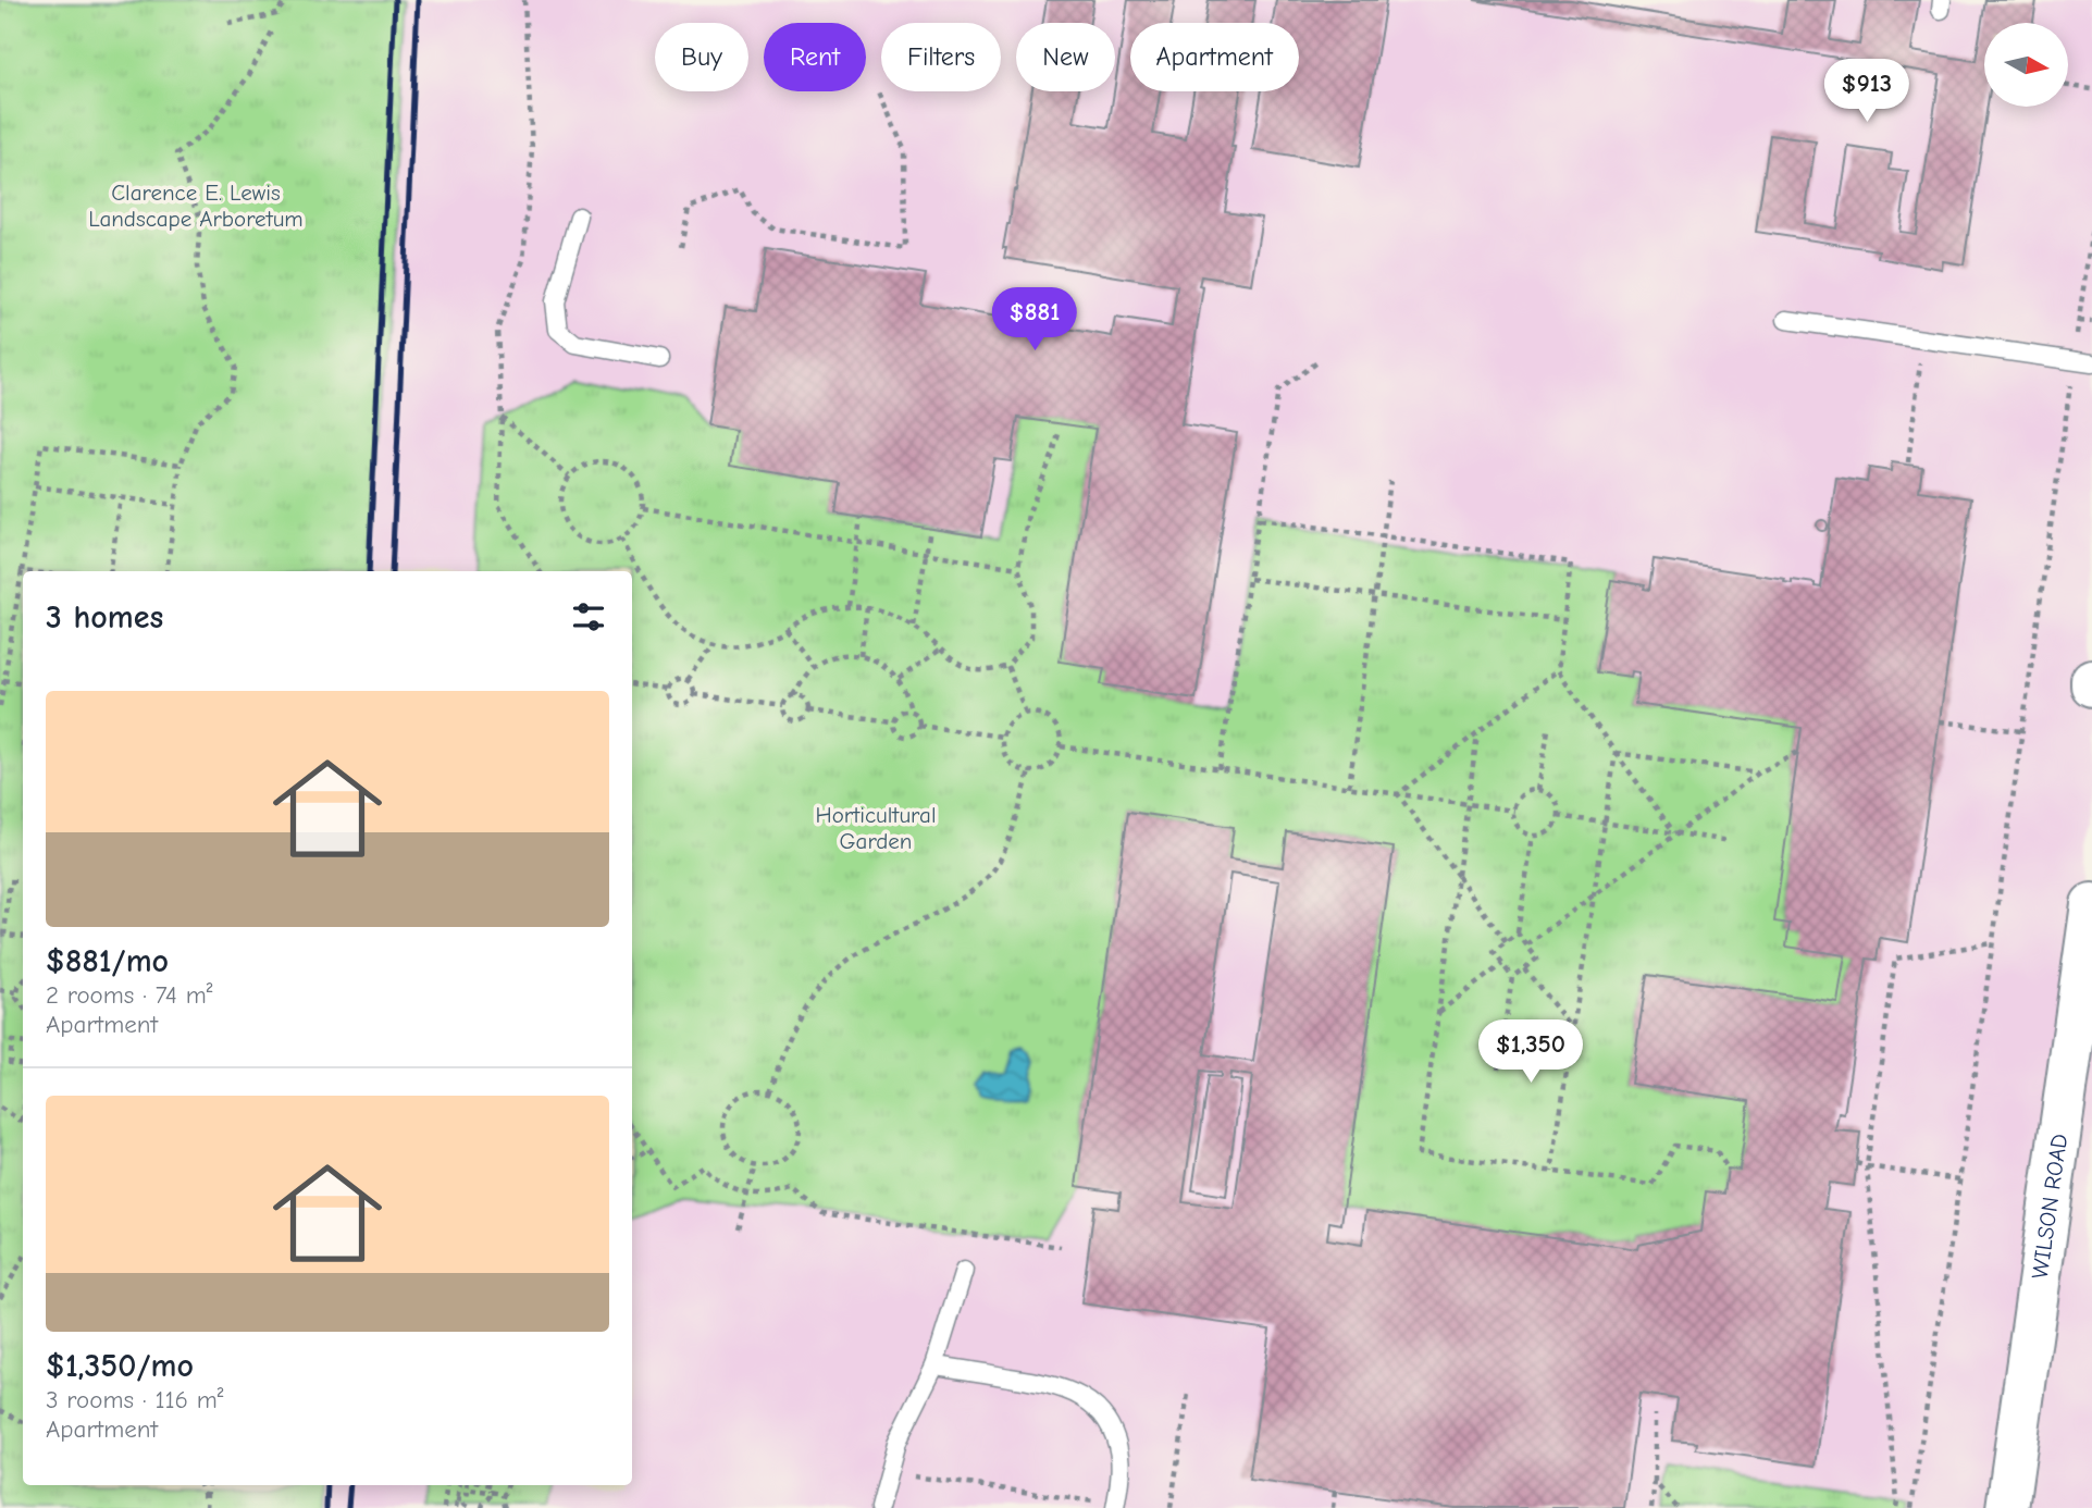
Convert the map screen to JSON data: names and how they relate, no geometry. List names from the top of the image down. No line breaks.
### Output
{"streets":{"street":["WILSON ROAD"]},"parks":["Clarence E. Lewis Landscape Arboretum","Horticultural Garden"],"north":"right","page":{"chip":["Buy","Rent","Filters","New","Apartment"],"price":["$913","$881","$1,350"],"heading":"3 homes","list":[{"name":"$881/mo","note":"2 rooms · 74 m² · Apartment"},{"name":"$1,350/mo","note":"3 rooms · 116 m² · Apartment"}]}}
